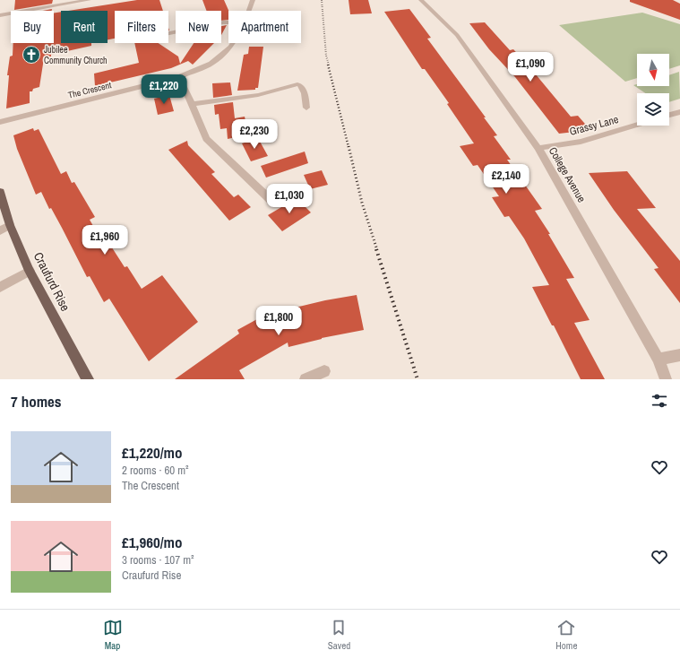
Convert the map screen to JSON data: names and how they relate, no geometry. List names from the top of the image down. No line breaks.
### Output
{"streets":{"main road":["Craufurd Rise"],"street":["The Crescent","Grassy Lane","College Avenue"]},"crossings":[["Grassy Lane","College Avenue"]],"places":{"church":["Jubilee Community Church"]},"north":"bottom","page":{"chip":["Buy","Rent","Filters","New","Apartment"],"price":["£1,090","£1,220","£2,230","£2,140","£1,030","£1,960","£1,800"],"heading":"7 homes","list":[{"name":"£1,220/mo","note":"2 rooms · 60 m² · The Crescent"},{"name":"£1,960/mo","note":"3 rooms · 107 m² · Craufurd Rise"}],"tabs":["Map","Saved","Home"]}}
